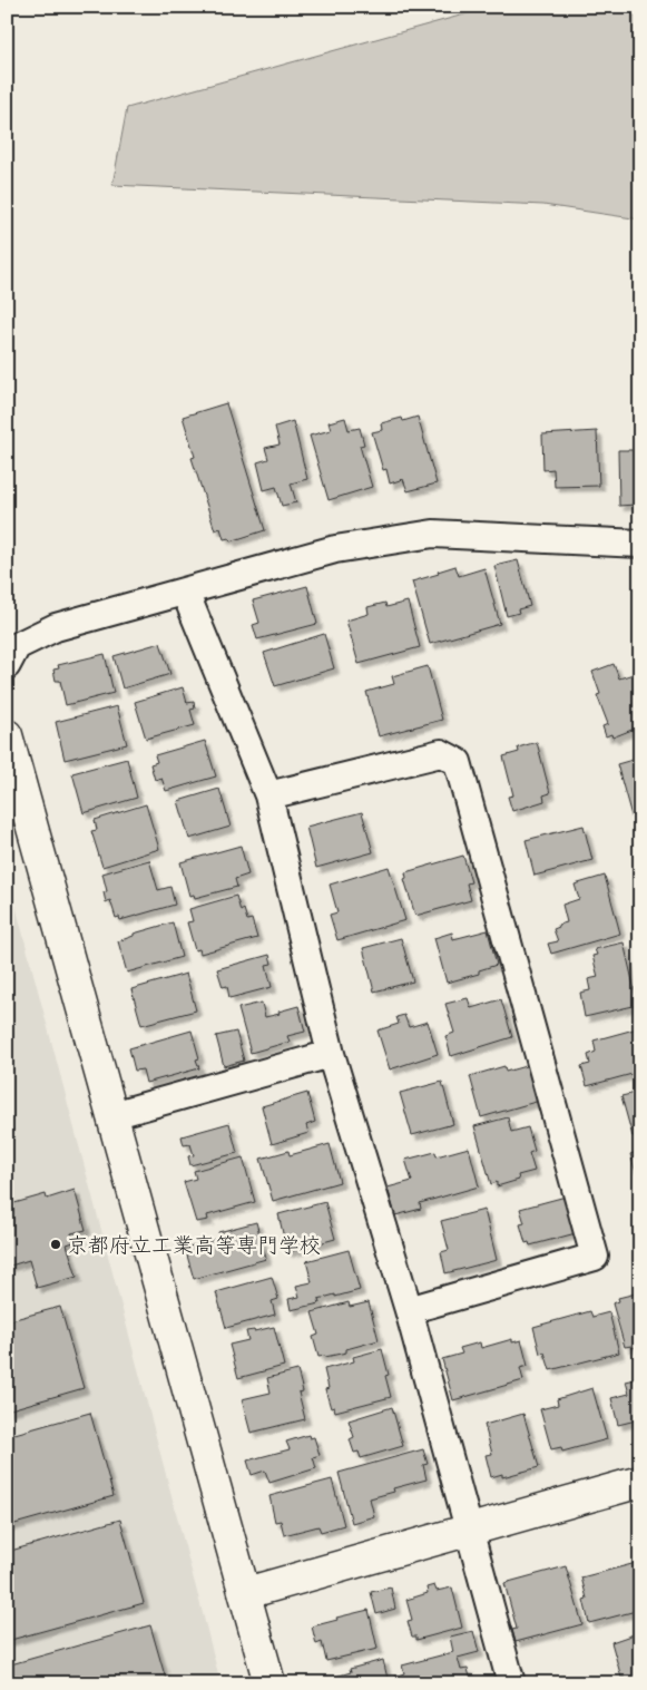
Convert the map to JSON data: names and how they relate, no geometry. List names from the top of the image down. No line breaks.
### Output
{"places":["京都府立工業高等専門学校"]}
